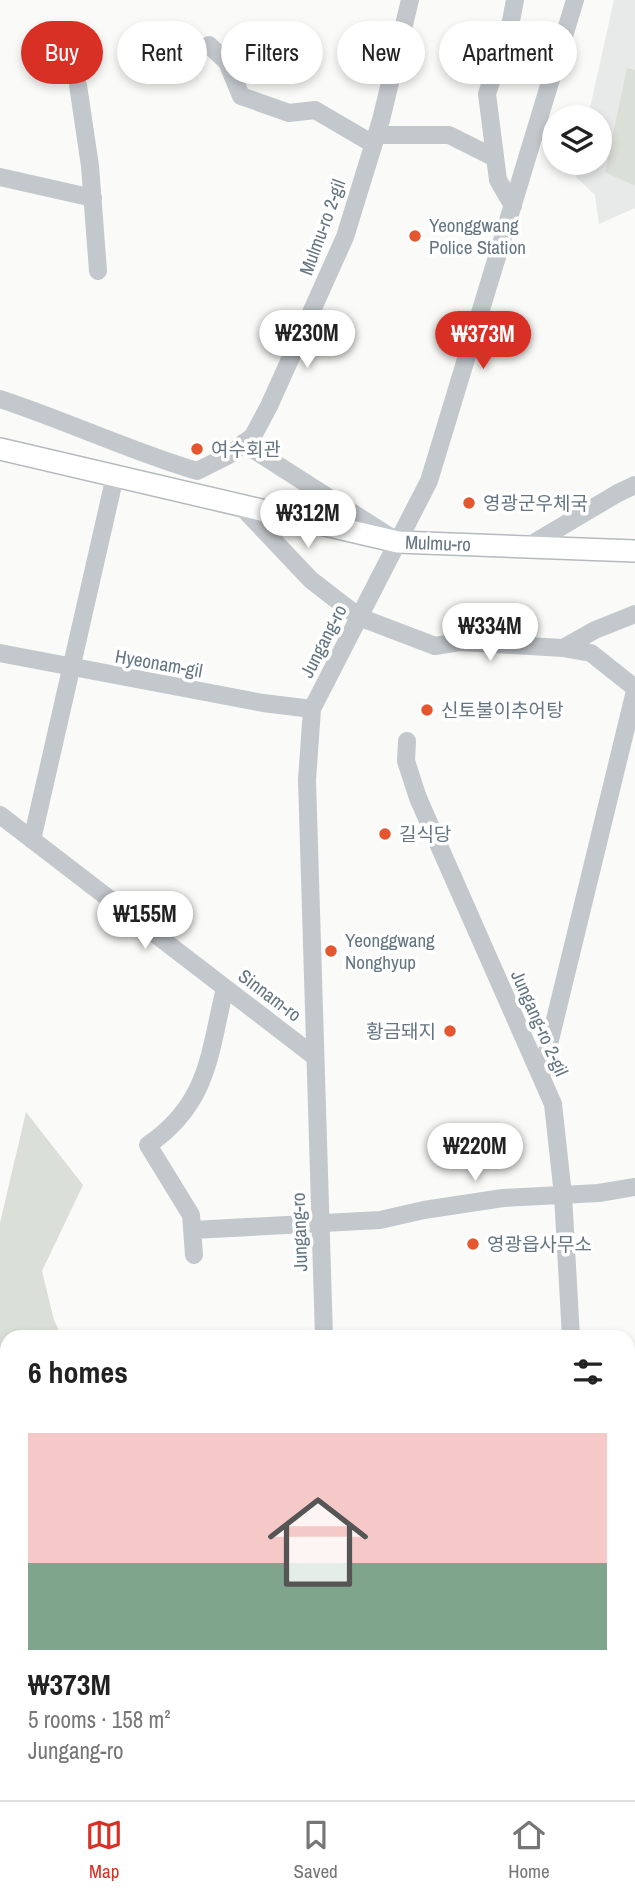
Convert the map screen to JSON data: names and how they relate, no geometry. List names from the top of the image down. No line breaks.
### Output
{"streets":{"main road":["Mulmu-ro"],"street":["Mulmu-ro 2-gil","Jungang-ro","Hyeonam-gil","Sinnam-ro","Jungang-ro 2-gil"]},"crossings":[["Mulmu-ro","Jungang-ro"],["Jungang-ro","Hyeonam-gil"],["Jungang-ro","Sinnam-ro"]],"places":["Yeonggwang Police Station","여수회관","영광군우체국","신토불이추어탕","길식당","Yeonggwang Nonghyup","황금돼지","영광읍사무소"],"page":{"chip":["Buy","Rent","Filters","New","Apartment"],"price":["₩230M","₩373M","₩312M","₩334M","₩155M","₩220M"],"heading":"6 homes","list":[{"name":"₩373M","note":"5 rooms · 158 m² · Jungang-ro"}],"tabs":["Map","Saved","Home"]}}
